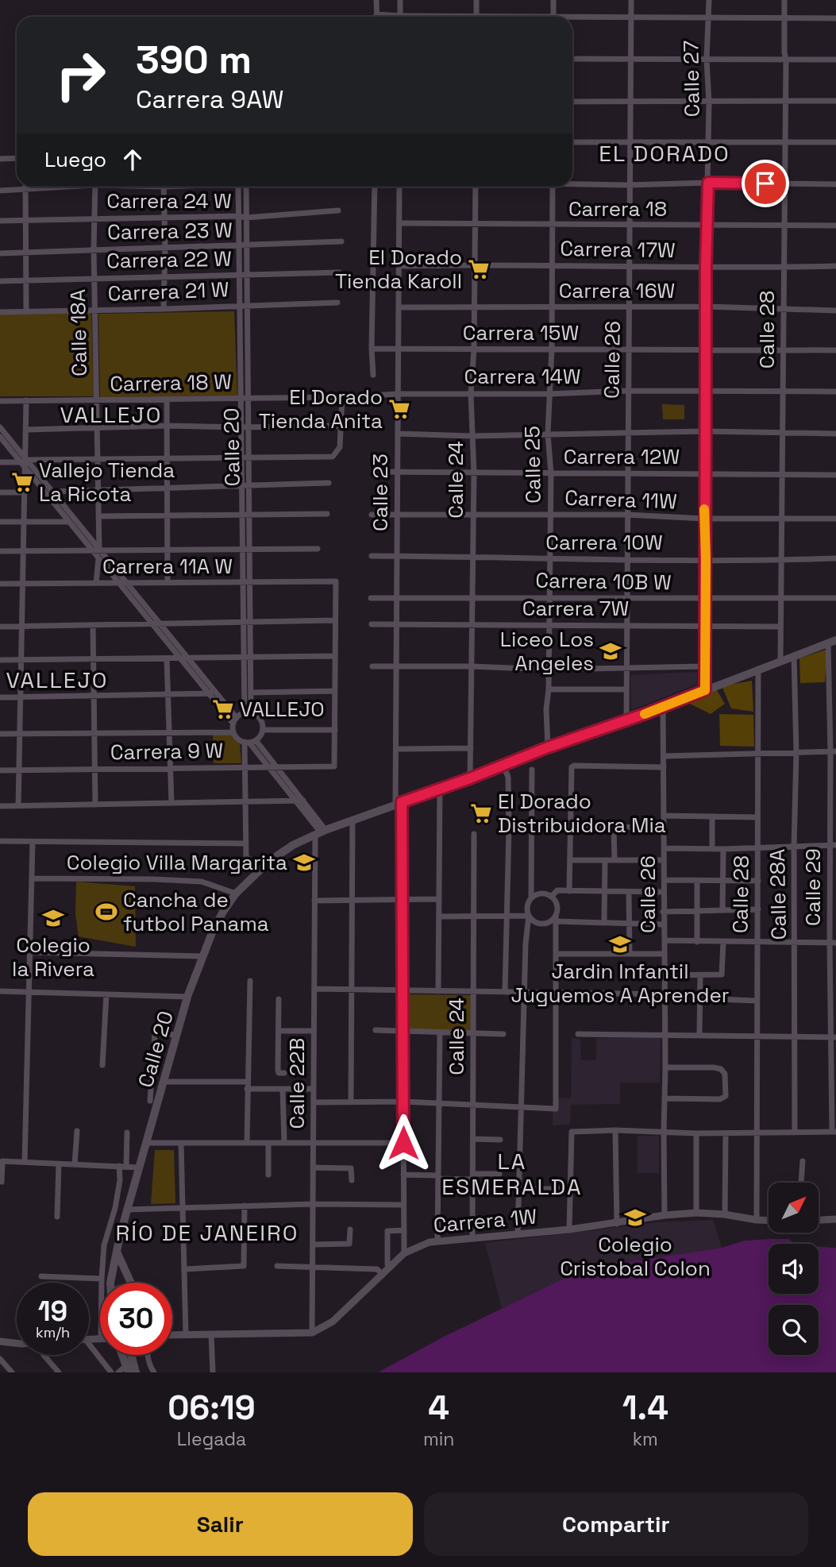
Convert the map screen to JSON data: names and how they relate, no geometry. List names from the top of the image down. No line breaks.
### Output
{"streets":{"main road":["Calle 20"],"street":["Calle 27","Carrera 24 W","Carrera 18","Carrera 23 W","Carrera 17W","Carrera 22 W","Carrera 16W","Carrera 21 W","Calle 28","Calle 18A","Carrera 15W","Calle 26","Carrera 14W","Carrera 18 W","Carrera 12W","Calle 25","Calle 24","Calle 23","Carrera 11W","Carrera 10W","Carrera 11A W","Carrera 10B W","Carrera 7W","Carrera 9 W","Calle 29","Calle 28A","Calle 22B","Carrera 1W"]},"crossings":[["Calle 27","Carrera 18"],["Calle 27","Carrera 17W"],["Calle 27","Carrera 16W"],["Calle 27","Carrera 15W"],["Calle 27","Carrera 14W"],["Calle 27","Calle 20"],["Calle 27","Carrera 12W"],["Calle 27","Carrera 11W"],["Calle 27","Carrera 10W"],["Calle 27","Carrera 10B W"],["Calle 27","Carrera 7W"],["Carrera 24 W","Calle 18A"],["Carrera 24 W","Calle 20"],["Carrera 18","Calle 28"],["Carrera 18","Calle 26"],["Carrera 18","Calle 25"],["Carrera 18","Calle 24"],["Carrera 18","Calle 23"],["Carrera 23 W","Calle 18A"],["Carrera 23 W","Calle 20"],["Carrera 17W","Calle 28"],["Carrera 17W","Calle 26"],["Carrera 17W","Calle 25"],["Carrera 17W","Calle 24"],["Carrera 17W","Calle 23"],["Carrera 22 W","Calle 18A"],["Carrera 22 W","Calle 20"],["Carrera 16W","Calle 28"],["Carrera 16W","Calle 26"],["Carrera 16W","Calle 25"],["Carrera 16W","Calle 24"],["Carrera 16W","Calle 23"],["Carrera 21 W","Calle 18A"],["Carrera 21 W","Calle 20"],["Calle 28","Carrera 15W"],["Calle 28","Carrera 14W"],["Calle 28","Calle 20"],["Calle 28","Carrera 12W"],["Calle 28","Carrera 11W"],["Calle 28","Carrera 10W"],["Calle 28","Carrera 10B W"],["Calle 28","Carrera 7W"],["Calle 28","Carrera 1W"],["Calle 18A","Carrera 18 W"],["Carrera 15W","Calle 26"],["Carrera 15W","Calle 25"],["Carrera 15W","Calle 24"],["Carrera 15W","Calle 23"],["Calle 26","Carrera 14W"],["Calle 26","Calle 20"],["Calle 26","Carrera 12W"],["Calle 26","Carrera 11W"],["Calle 26","Carrera 10W"],["Calle 26","Carrera 10B W"],["Calle 26","Carrera 7W"],["Calle 26","Carrera 1W"],["Carrera 14W","Carrera 18 W"],["Carrera 14W","Calle 25"],["Carrera 14W","Calle 24"],["Carrera 14W","Calle 23"],["Carrera 18 W","Calle 20"],["Calle 20","Calle 25"],["Calle 20","Calle 24"],["Calle 20","Calle 23"],["Calle 20","Carrera 11A W"],["Calle 20","Calle 29"],["Calle 20","Calle 28A"],["Calle 20","Calle 22B"],["Carrera 12W","Calle 25"],["Carrera 12W","Calle 24"],["Carrera 12W","Calle 23"],["Calle 25","Carrera 11W"],["Calle 25","Carrera 10W"],["Calle 25","Carrera 10B W"],["Calle 25","Carrera 7W"],["Calle 24","Carrera 11W"],["Calle 24","Carrera 10W"],["Calle 24","Carrera 10B W"],["Calle 24","Carrera 7W"],["Calle 24","Carrera 1W"],["Calle 23","Carrera 11W"],["Calle 23","Carrera 10W"],["Calle 23","Carrera 10B W"],["Calle 23","Carrera 7W"],["Calle 23","Carrera 1W"],["Calle 22B","Carrera 1W"]],"districts":["EL DORADO","VALLEJO","VALLEJO","LA ESMERALDA","RÍO DE JANEIRO"],"places":{"supermarket":["El Dorado Tienda Karoll","El Dorado Tienda Anita","Vallejo Tienda La Ricota","VALLEJO","El Dorado Distribuidora Mia"],"school or university":["Liceo Los Angeles","Colegio Villa Margarita","Colegio la Rivera","Jardin Infantil Juguemos A Aprender","Colegio Cristobal Colon"],"sports":["Cancha de futbol Panama"]},"north":"top right","page":{"turn":["390 m","Carrera 9AW"],"then":"Luego","speed":"19 km/h","limit":"30","eta":["06:19","Llegada","4","min","1.4","km"],"buttons":["Salir","Compartir"]}}
